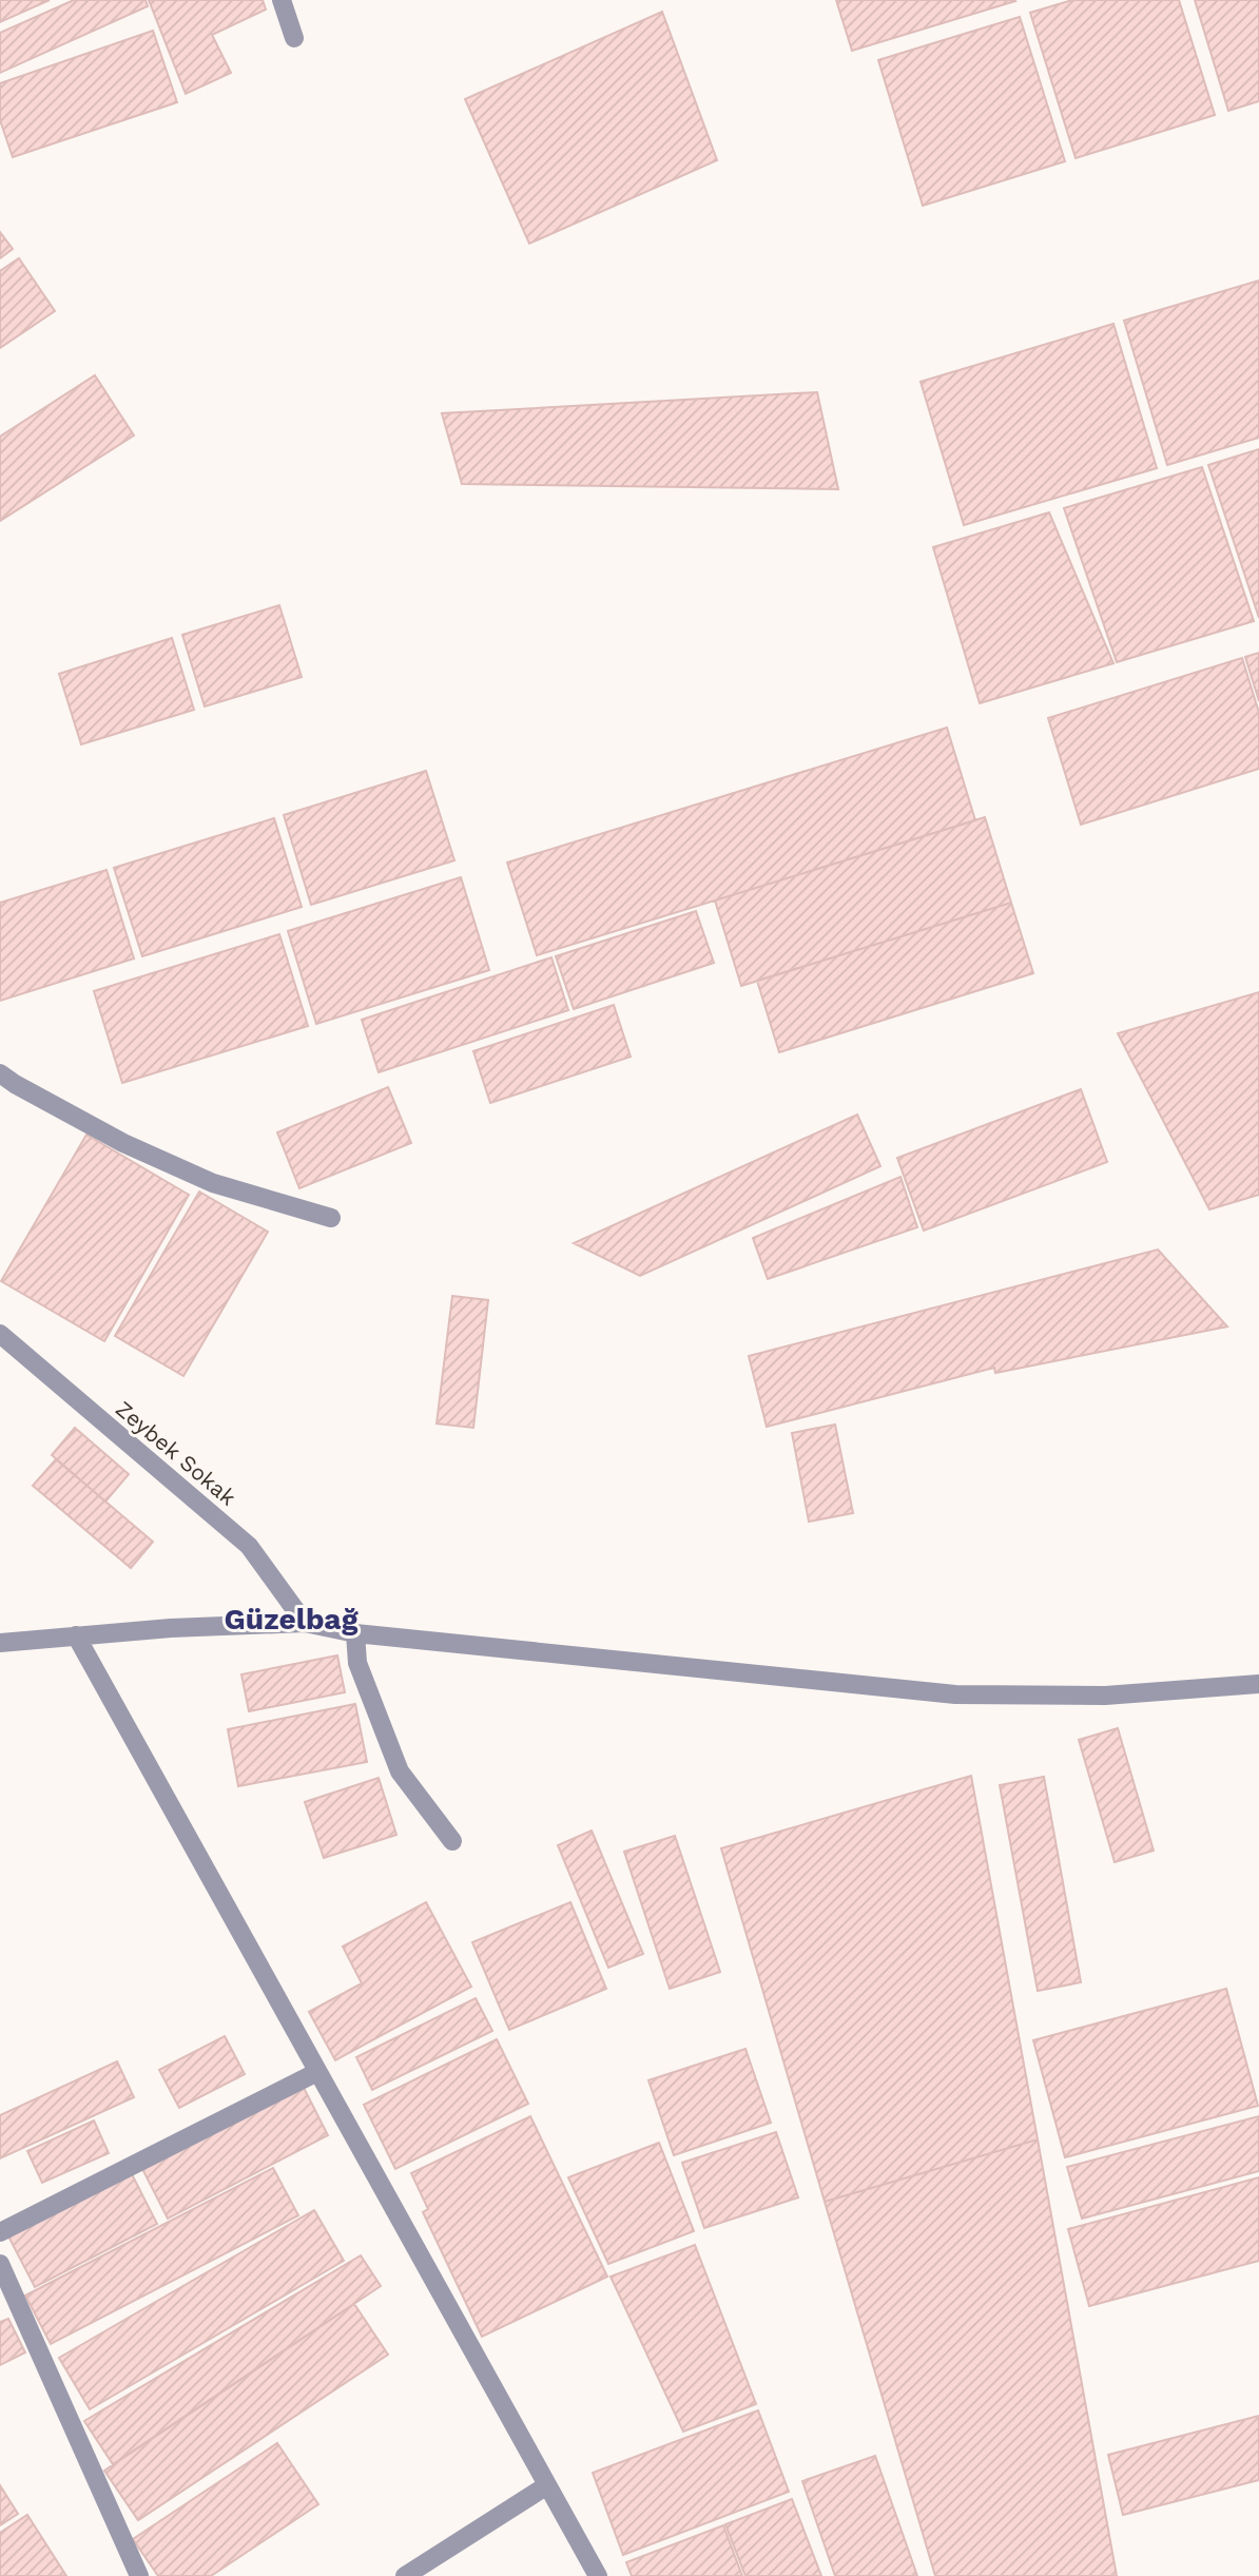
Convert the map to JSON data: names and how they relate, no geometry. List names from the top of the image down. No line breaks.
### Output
{"streets":{"street":["Zeybek Sokak"]},"districts":["Güzelbağ"]}
